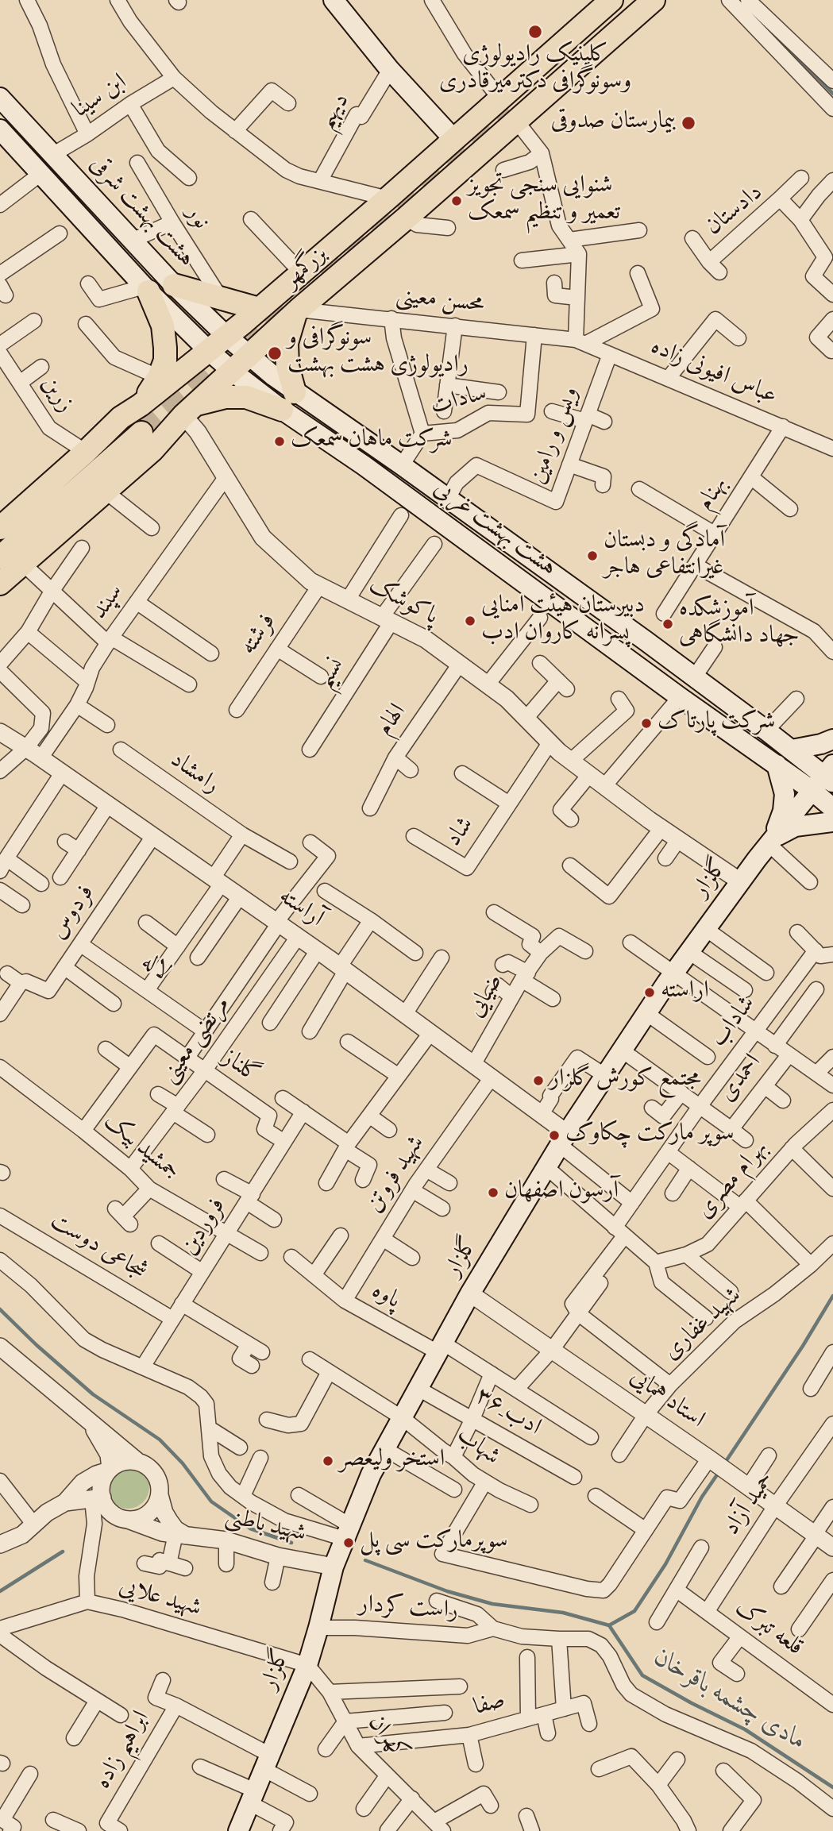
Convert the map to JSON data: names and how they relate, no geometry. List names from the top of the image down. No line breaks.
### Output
{"streets":{"main road":["هشت بهشت شرقی","بزرگمهر","هشت بهشت غربی","گلزار"],"street":["ابن سینا","دیهیم","دادستان","نور","محسن معینی","عباس افیونی زاده","زرین","سادات","ویس و رامین","بهنام","سپند","پاکوشک","فرشته","نسیم","الهام","رامشاد","شاد","آراسته","فردوس","لاله","ضیایی","شاداب","مرتضی معینی","گلناز","احمدی","جمشید بیک","شهید فروتن","بهرام مصری","فروردین","شجاعی دوست","پاوه","شهید غفاری","استاد همایی","۳۶_ادب","شهاب","حمید آزاد","شهید باطنی","شهید علایی","راست کردار","قلعه تبرک","صفا","کهران","ابراهیم زاده"]},"crossings":[["ابن سینا","هشت بهشت شرقی"],["هشت بهشت شرقی","بزرگمهر"],["هشت بهشت شرقی","هشت بهشت غربی"],["بزرگمهر","محسن معینی"],["بزرگمهر","زرین"],["بزرگمهر","هشت بهشت غربی"],["بزرگمهر","پاکوشک"],["محسن معینی","عباس افیونی زاده"],["محسن معینی","سادات"],["عباس افیونی زاده","ویس و رامین"],["عباس افیونی زاده","بهنام"],["ویس و رامین","هشت بهشت غربی"],["هشت بهشت غربی","گلزار"],["سپند","پاکوشک"],["سپند","آراسته"],["پاکوشک","فرشته"],["پاکوشک","نسیم"],["پاکوشک","الهام"],["پاکوشک","شاد"],["پاکوشک","گلزار"],["گلزار","آراسته"],["گلزار","احمدی"],["گلزار","پاوه"],["گلزار","استاد همایی"],["گلزار","۳۶_ادب"],["گلزار","شهاب"],["گلزار","شهید باطنی"],["گلزار","شهید علایی"],["گلزار","راست کردار"],["گلزار","کهران"],["گلزار","ابراهیم زاده"],["آراسته","فردوس"],["آراسته","ضیایی"],["آراسته","مرتضی معینی"],["آراسته","شهید فروتن"],["فردوس","لاله"],["شاداب","احمدی"],["مرتضی معینی","گلناز"],["مرتضی معینی","جمشید بیک"],["گلناز","فروردین"],["جمشید بیک","فروردین"],["شهید فروتن","پاوه"],["فروردین","شجاعی دوست"],["شهید غفاری","استاد همایی"],["استاد همایی","حمید آزاد"],["حمید آزاد","قلعه تبرک"],["شهید علایی","کهران"],["صفا","کهران"]],"water":["مادی چشمه باقرخان"],"places":["کلینیک رادیولوژی وسونوگرافی دکترمیرقادری","بیمارستان صدوقی","شنوایی سنجی تجویز تعمیر و تنظیم سمعک","سونوگرافی و رادیولوژی هشت بهشت","شرکت ماهان سمعک","آمادگی و دبستان غیرانتفاعی هاجر","دبیرستان هیئت امنایی پسرانه کاروان ادب","آموزشکده جهاد دانشگاهی","شرکت پارتاک","اراسته","مجتمع کورش گلزار","سوپر مارکت چکاوک","آرسون اصفهان","استخر ولیعصر","سوپرمارکت سی پل"]}
